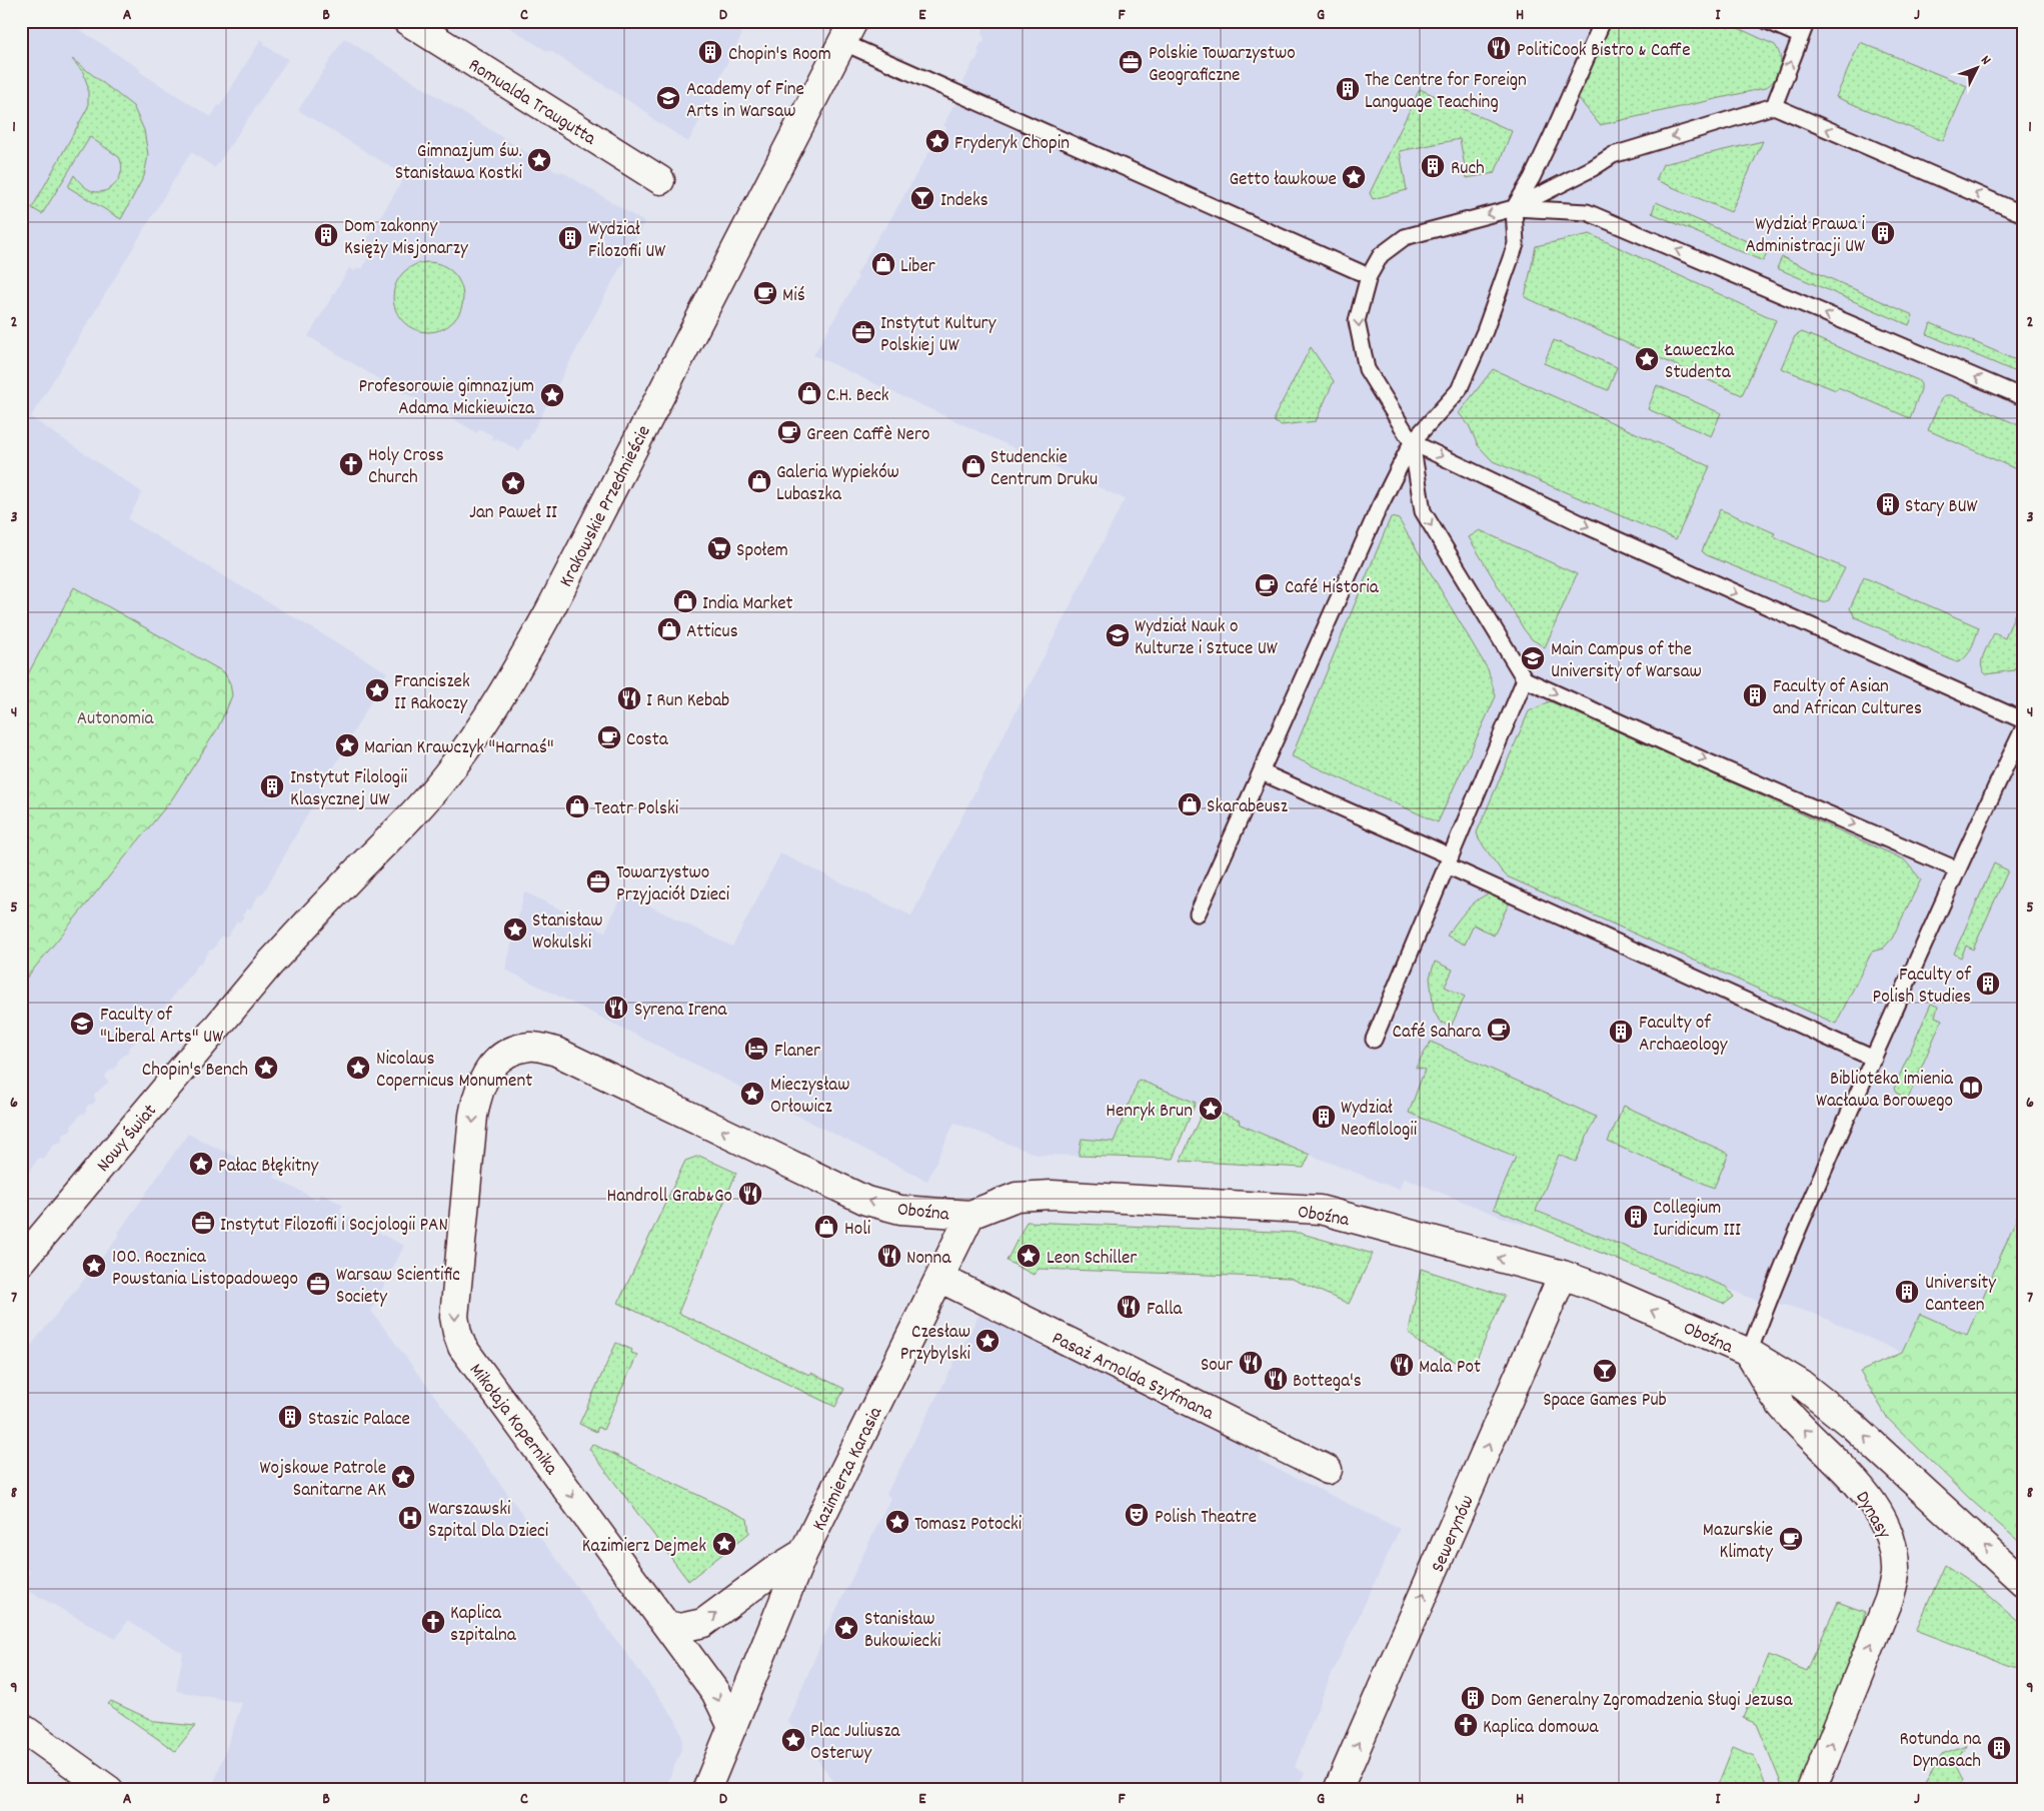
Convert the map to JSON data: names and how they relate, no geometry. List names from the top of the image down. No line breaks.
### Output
{"streets":{"street":["Romualda Traugutta","Krakowskie Przedmieście","Nowy Świat","Oboźna","Pasaż Arnolda Szyfmana","Mikołaja Kopernika","Kazimierza Karasia","Dynasy","Sewerynów"]},"crossings":[["Krakowskie Przedmieście","Nowy Świat"],["Oboźna","Mikołaja Kopernika"],["Oboźna","Kazimierza Karasia"],["Oboźna","Dynasy"],["Oboźna","Sewerynów"],["Pasaż Arnolda Szyfmana","Kazimierza Karasia"],["Mikołaja Kopernika","Kazimierza Karasia"]],"one_way":["Oboźna","Mikołaja Kopernika","Dynasy","Sewerynów"],"parks":["Autonomia"],"places":{"restaurant":["PolitiCook Bistro & Caffe","I Run Kebab","Syrena Irena","Handroll Grab&Go","Nonna","Falla","Sour","Mala Pot","Bottega's"],"building":["Chopin's Room","The Centre for Foreign Language Teaching","Ruch","Wydział Prawa i Administracji UW","Dom zakonny Księży Misjonarzy","Wydział Filozofii UW","Stary BUW","Faculty of Asian and African Cultures","Instytut Filologii Klasycznej UW","Faculty of Polish Studies","Faculty of Archaeology","Wydział Neofilologii","Collegium Iuridicum III","University Canteen","Staszic Palace","Dom Generalny Zgromadzenia Sługi Jezusa","Rotunda na Dynasach"],"office":["Polskie Towarzystwo Geograficzne","Instytut Kultury Polskiej UW","Towarzystwo Przyjaciół Dzieci","Instytut Filozofii i Socjologii PAN","Warsaw Scientific Society"],"school or university":["Academy of Fine Arts in Warsaw","Wydział Nauk o Kulturze i Sztuce UW","Main Campus of the University of Warsaw","Faculty of \"Liberal Arts\" UW"],"place":["Fryderyk Chopin","Gimnazjum św. Stanisława Kostki","Getto ławkowe","Ławeczka Studenta","Profesorowie gimnazjum Adama Mickiewicza","Jan Paweł II","Franciszek II Rakoczy","Marian Krawczyk \"Harnaś\"","Stanisław Wokulski","Chopin's Bench","Nicolaus Copernicus Monument","Mieczysław Orłowicz","Henryk Brun","Pałac Błękitny","Leon Schiller","100. Rocznica Powstania Listopadowego","Czesław Przybylski","Wojskowe Patrole Sanitarne AK","Tomasz Potocki","Kazimierz Dejmek","Stanisław Bukowiecki","Plac Juliusza Osterwy"],"bar":["Indeks","Space Games Pub"],"shop":["Liber","C.H. Beck","Studenckie Centrum Druku","Galeria Wypieków Lubaszka","India Market","Atticus","Skarabeusz","Teatr Polski","Holi"],"cafe":["Miś","Green Caffè Nero","Café Historia","Costa","Café Sahara","Mazurskie Klimaty"],"church":["Holy Cross Church","Kaplica szpitalna","Kaplica domowa"],"supermarket":["Społem"],"hotel":["Flaner"],"library":["Biblioteka imienia Wacława Borowego"],"theatre":["Polish Theatre"],"hospital":["Warszawski Szpital Dla Dzieci"]},"north":"top right","grid":{"columns":["A","B","C","D","E","F","G","H","I","J"],"rows":["1","2","3","4","5","6","7","8","9"]}}
